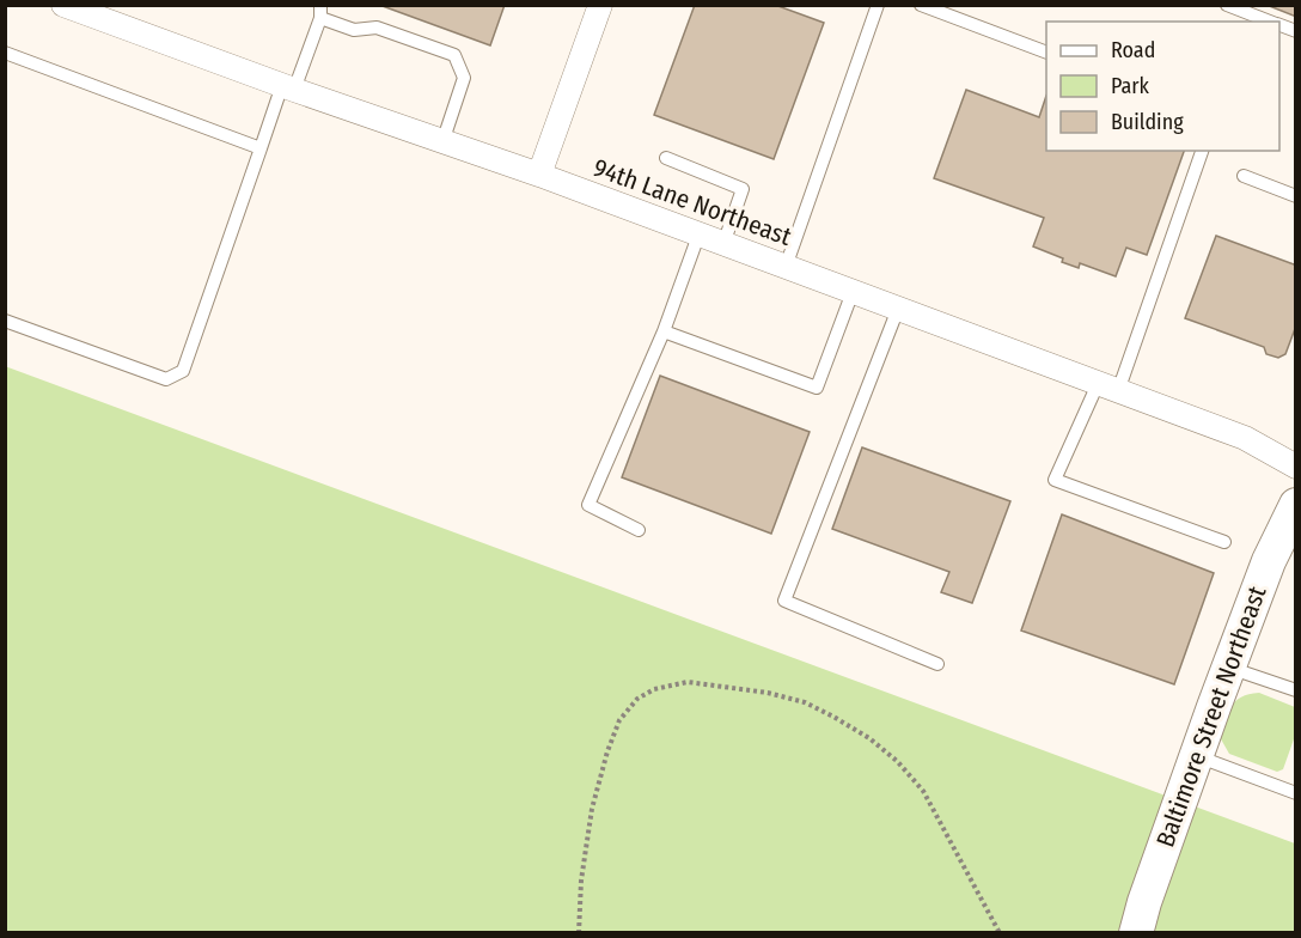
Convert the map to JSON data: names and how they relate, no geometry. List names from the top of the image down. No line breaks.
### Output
{"streets":{"street":["94th Lane Northeast","Baltimore Street Northeast"]},"legend":["Road","Park","Building"]}
